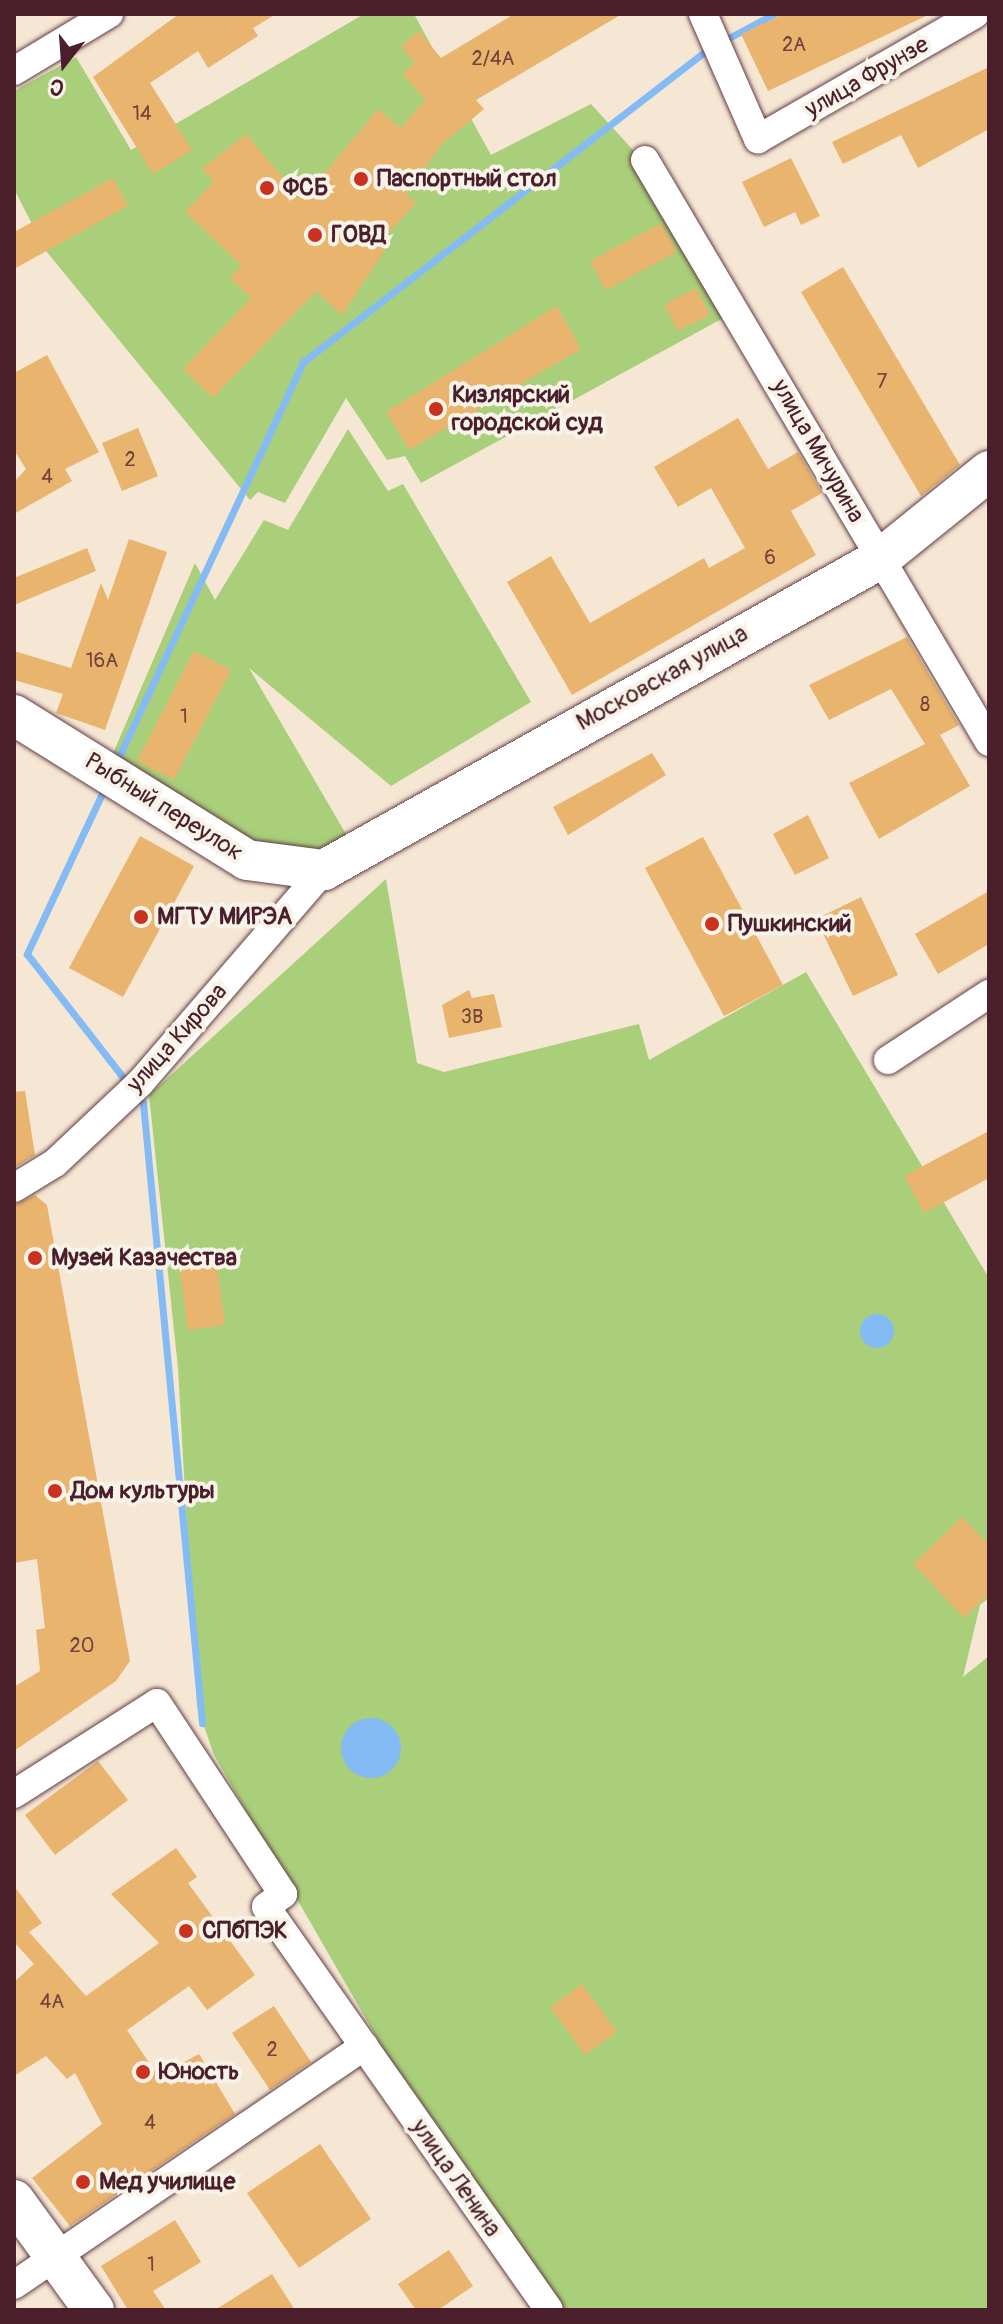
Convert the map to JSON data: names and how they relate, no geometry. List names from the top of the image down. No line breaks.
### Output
{"streets":{"street":["улица Фрунзе","улица Мичурина","Московская улица","Рыбный переулок","улица Кирова","улица Ленина"]},"crossings":[["улица Мичурина","Московская улица"],["Московская улица","Рыбный переулок"],["Московская улица","улица Кирова"],["Рыбный переулок","улица Кирова"]],"places":["Паспортный стол","ФСБ","ГОВД","Кизлярский городской суд","МГТУ МИРЭА","Пушкинский","Музей Казачества","Дом культуры","СПбПЭК","Юность","Мед училище"],"house_numbers":["2А","2/4А","14","7","2","4","6","16А","8","1","3В","20","4А","2","4","1"],"north":"bottom"}
